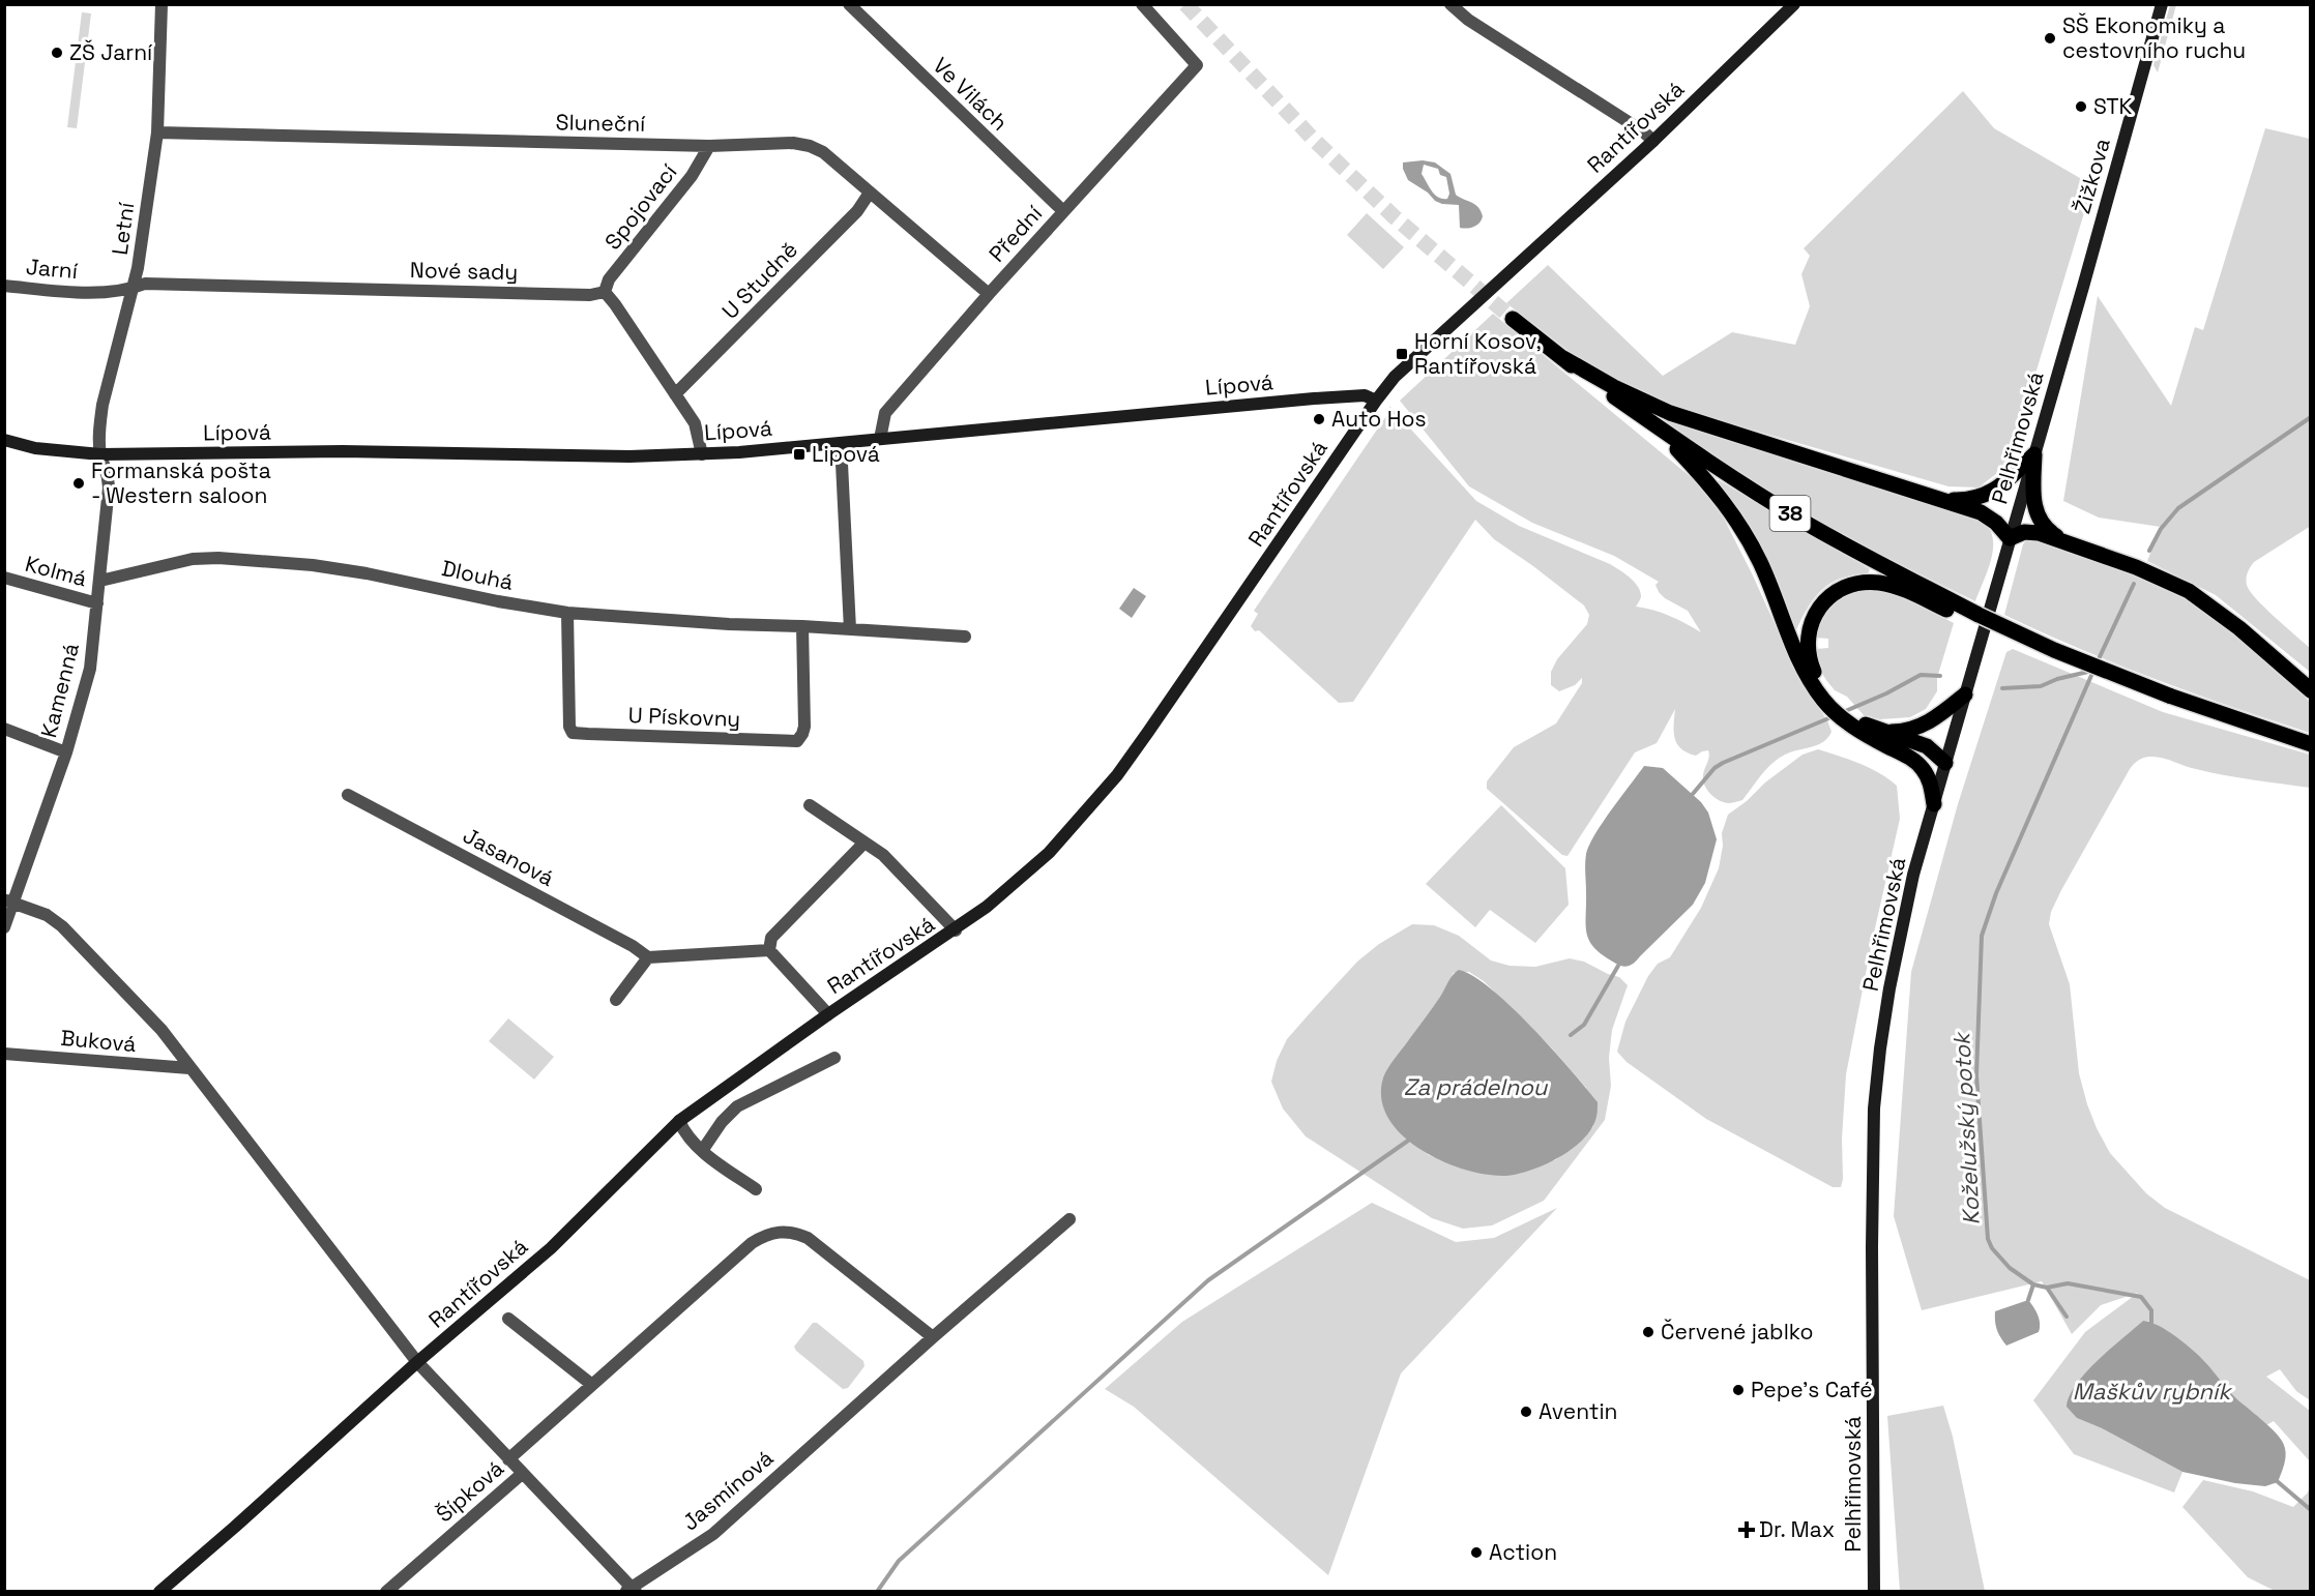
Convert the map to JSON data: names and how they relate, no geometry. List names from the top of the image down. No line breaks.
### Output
{"streets":{"main road":["38"],"street":["Ve Vilách","Sluneční","Rantířovská","Žižkova","Spojovací","Letní","Přední","Jarní","Nové sady","U Studně","Lípová","Pelhřimovská","Kolmá","Dlouhá","Kamenná","U Pískovny","Jasanová","Buková","Jasmínová","Šípková"]},"crossings":[["Ve Vilách","Přední"],["Sluneční","Spojovací"],["Sluneční","Letní"],["Sluneční","Přední"],["Sluneční","U Studně"],["Rantířovská","Lípová"],["Rantířovská","Šípková"],["Žižkova","Pelhřimovská"],["Spojovací","Nové sady"],["Letní","Jarní"],["Letní","Nové sady"],["Letní","Lípová"],["Letní","Kamenná"],["Přední","Lípová"],["Jarní","Nové sady"],["Lípová","Kamenná"],["Kolmá","Kamenná"],["Dlouhá","Kamenná"],["Dlouhá","U Pískovny"],["Kamenná","Šípková"],["Buková","Šípková"],["Jasmínová","Šípková"]],"water":["Za prádelnou","Koželužský potok","Maškův rybník"],"places":{"other":["SŠ Ekonomiky a cestovního ruchu","ZŠ Jarní","STK","Auto Hos","Formanská pošta - Western saloon","Červené jablko","Pepe's Café","Aventin","Action"],"transit":["Horní Kosov, Rantířovská","Lipová"],"health":["Dr. Max"]}}
